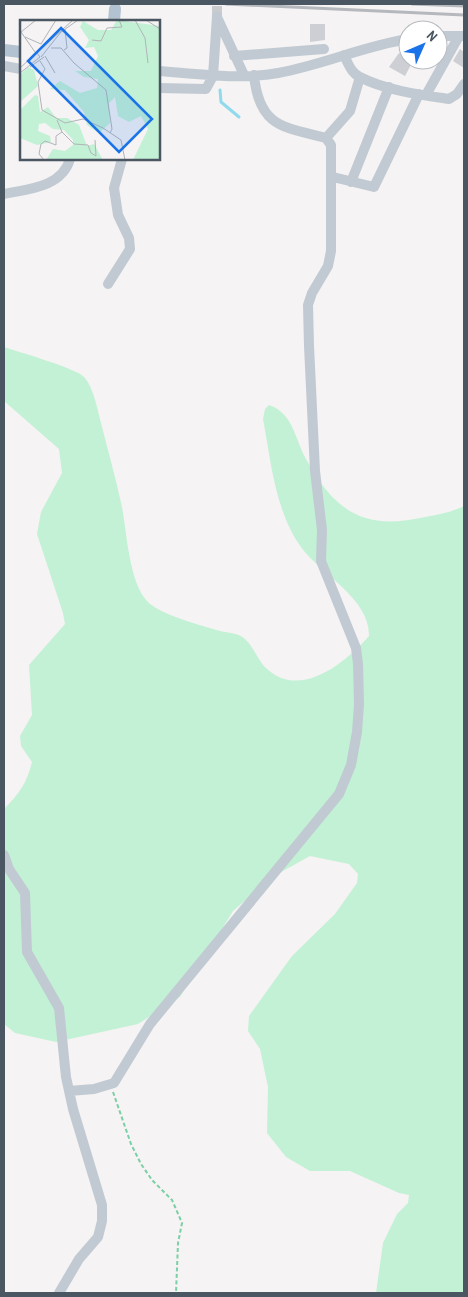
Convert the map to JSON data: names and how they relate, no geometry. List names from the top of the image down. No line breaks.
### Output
{"north":"top right"}
